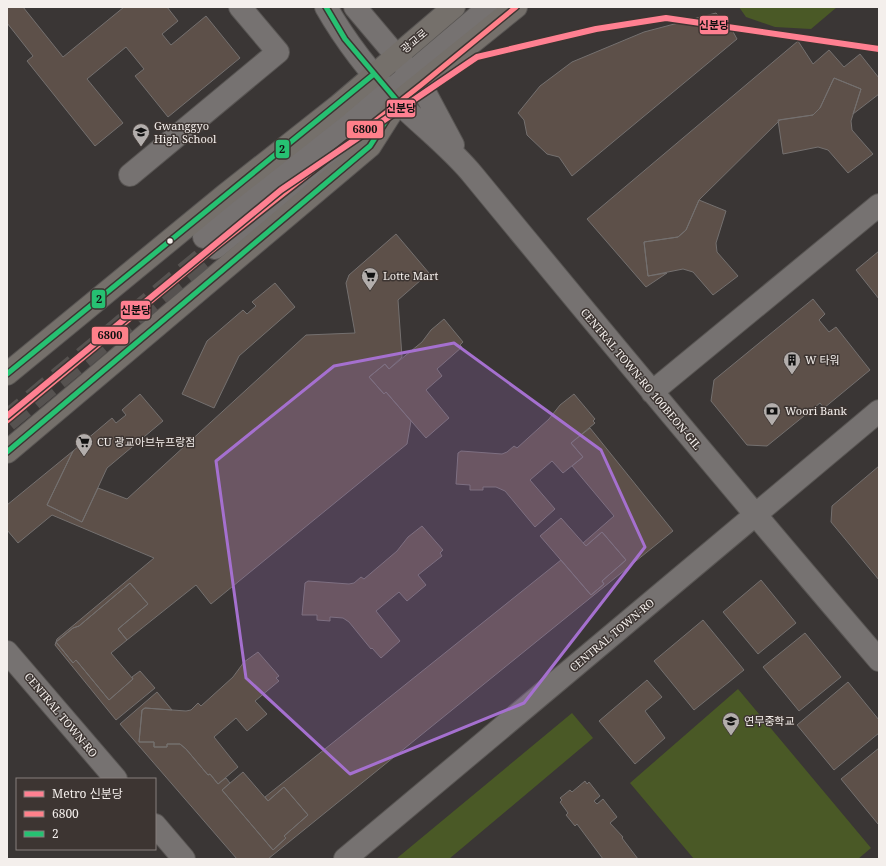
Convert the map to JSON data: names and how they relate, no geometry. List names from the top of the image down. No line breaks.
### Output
{"streets":{"main road":["광교로"],"street":["CENTRAL TOWN-RO 100BEON-GIL","CENTRAL TOWN-RO"]},"crossings":[["광교로","CENTRAL TOWN-RO 100BEON-GIL"],["CENTRAL TOWN-RO 100BEON-GIL","CENTRAL TOWN-RO"]],"places":{"school or university":["Gwanggyo High School","연무중학교"],"supermarket":["Lotte Mart","CU 광교아브뉴프랑점"],"building":["W 타워"],"bank":["Woori Bank"]},"lines":["transit line 6800","transit line 2","metro line 신분당"],"legend":["Metro 신분당","6800","2"]}
